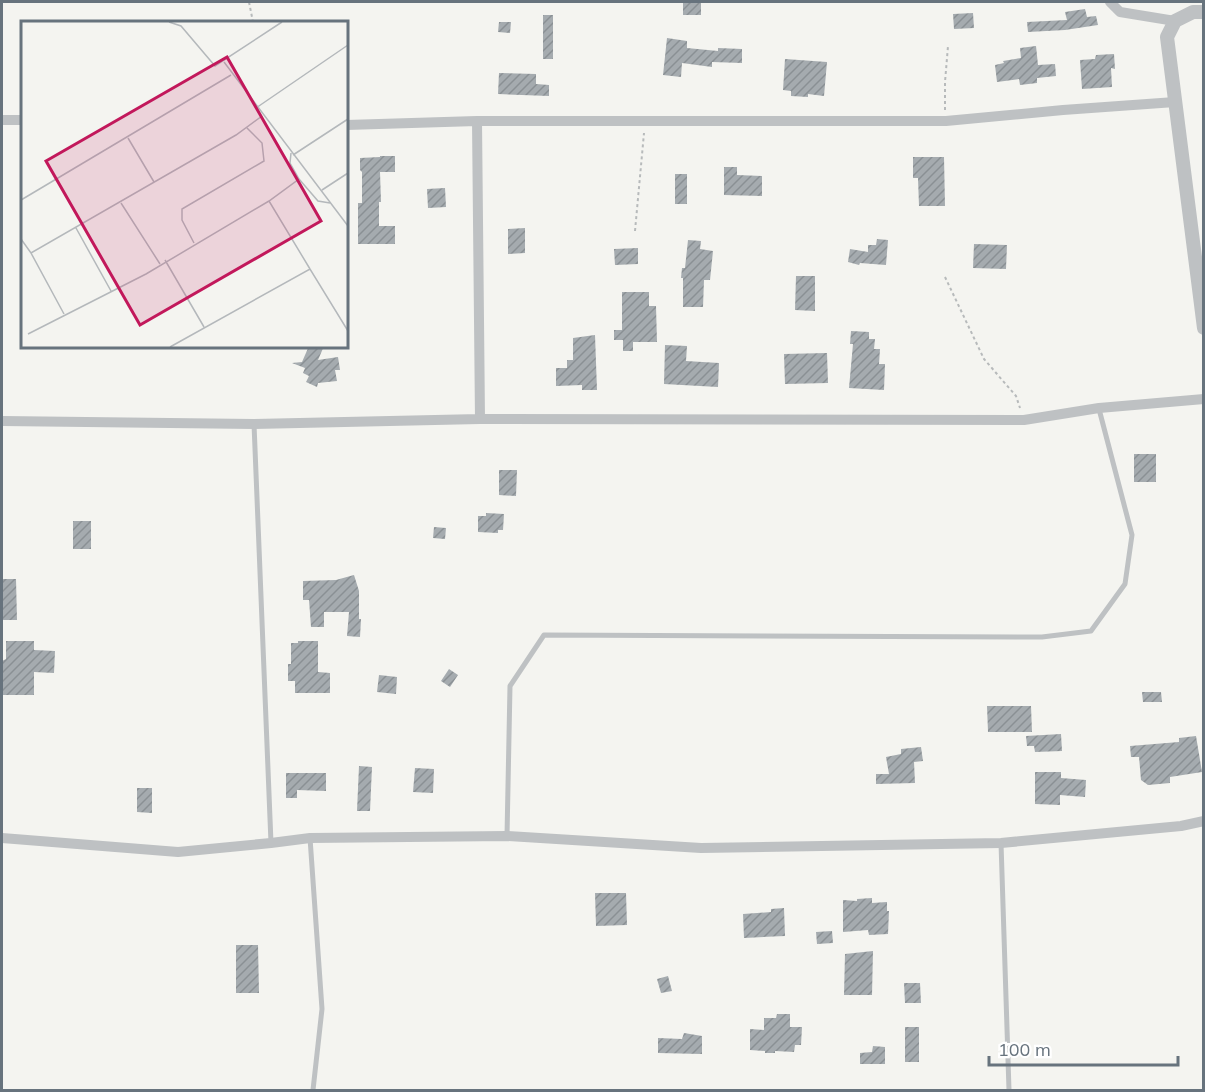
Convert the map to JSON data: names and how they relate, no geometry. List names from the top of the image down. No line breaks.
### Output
{"scale_bar":"100 m"}
